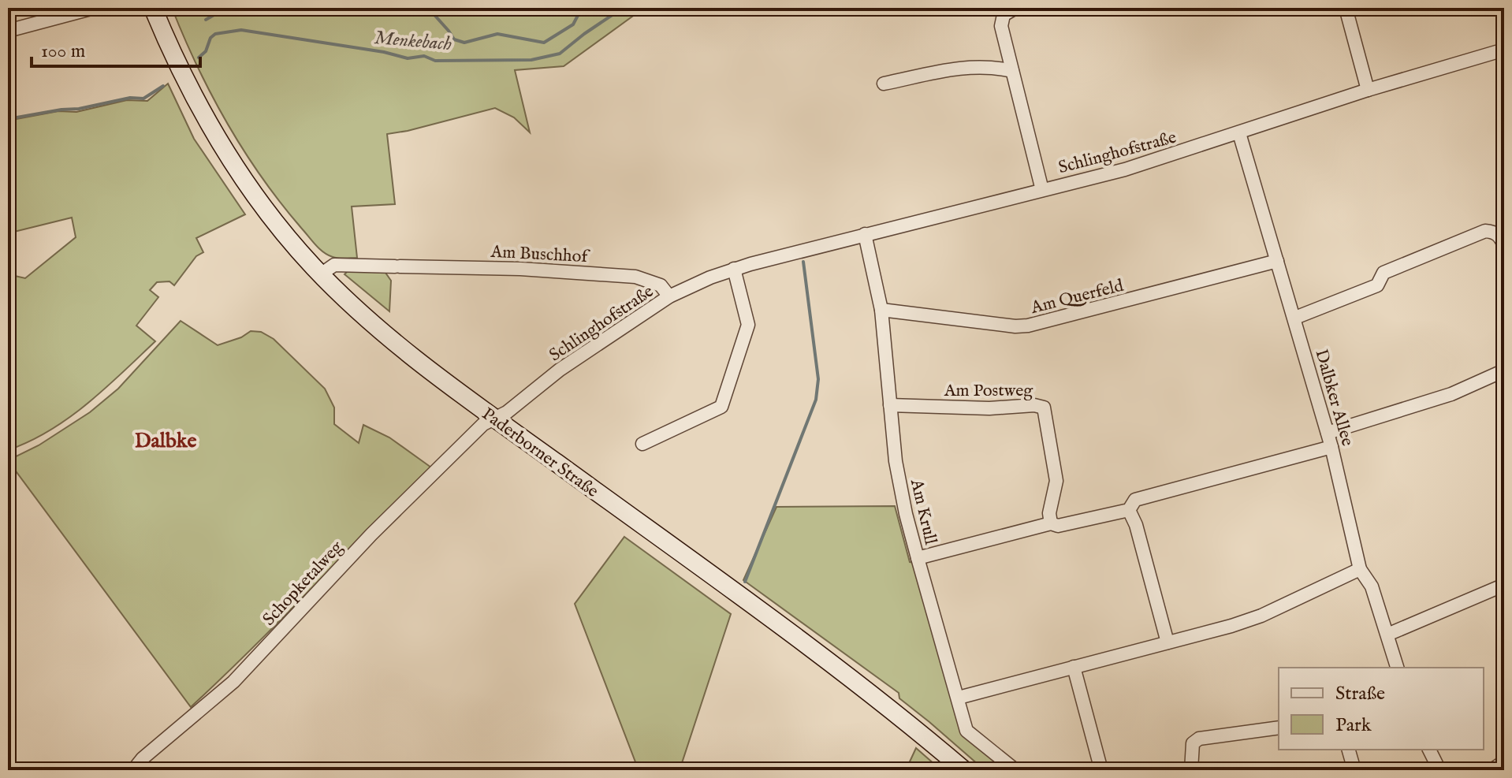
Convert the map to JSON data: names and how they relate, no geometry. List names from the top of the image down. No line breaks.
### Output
{"streets":{"main road":["Paderborner Straße"],"street":["Schlinghofstraße","Am Buschhof","Am Querfeld","Am Postweg","Dalbker Allee","Am Krull","Schopketalweg"]},"crossings":[["Schlinghofstraße","Am Buschhof"],["Schlinghofstraße","Dalbker Allee"],["Schlinghofstraße","Paderborner Straße"],["Schlinghofstraße","Am Krull"],["Schlinghofstraße","Schopketalweg"],["Am Buschhof","Paderborner Straße"],["Am Querfeld","Dalbker Allee"],["Am Querfeld","Am Krull"],["Am Postweg","Am Krull"],["Paderborner Straße","Schopketalweg"]],"districts":["Dalbke"],"water":["Menkebach"],"legend":["Straße","Park"],"scale_bar":"100 m"}
